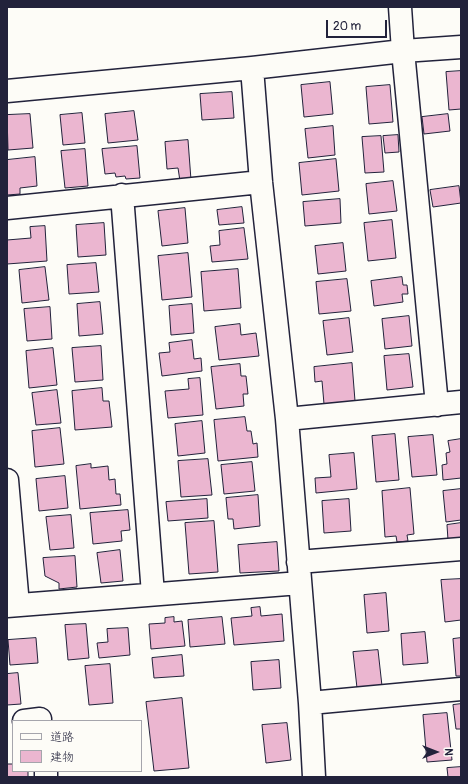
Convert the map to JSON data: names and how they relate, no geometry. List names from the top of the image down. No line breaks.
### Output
{"legend":["道路","建物"],"scale_bar":"20 m","north":"right"}
